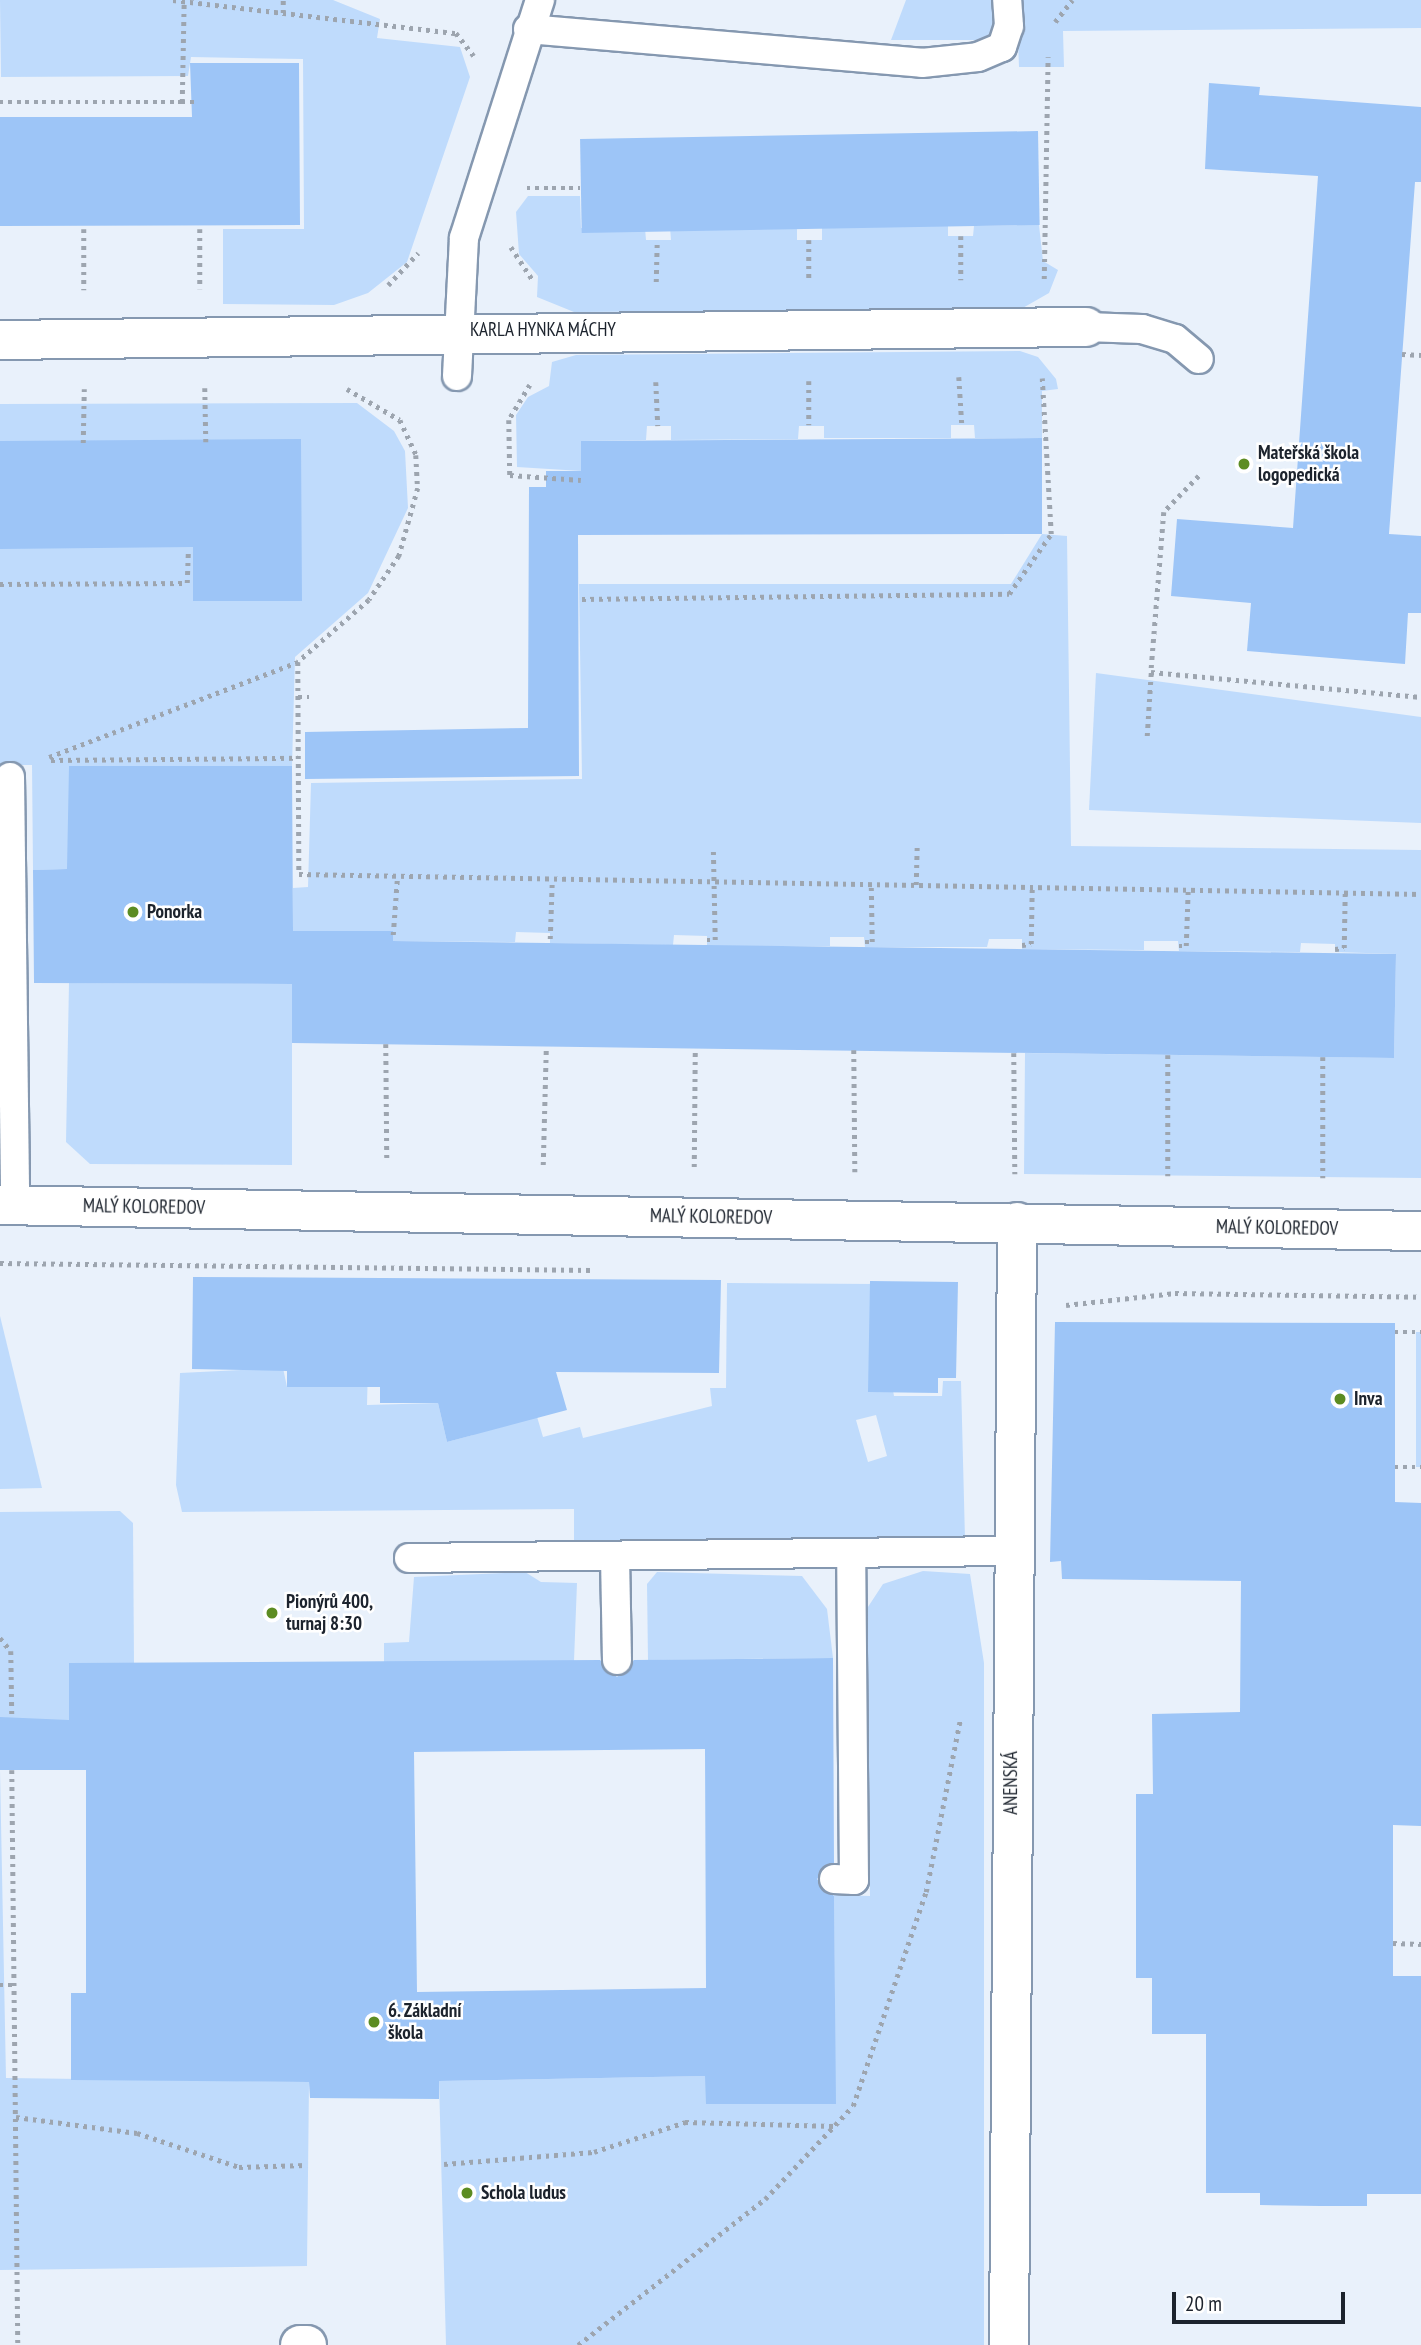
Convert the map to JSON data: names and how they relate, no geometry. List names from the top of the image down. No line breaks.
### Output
{"streets":{"street":["KARLA HYNKA MÁCHY","MALÝ KOLOREDOV","ANENSKÁ"]},"crossings":[["MALÝ KOLOREDOV","ANENSKÁ"]],"places":["Mateřská škola logopedická","Ponorka","Inva","Pionýrů 400, turnaj 8:30","6. Základní škola","Schola ludus"],"scale_bar":"20 m"}
